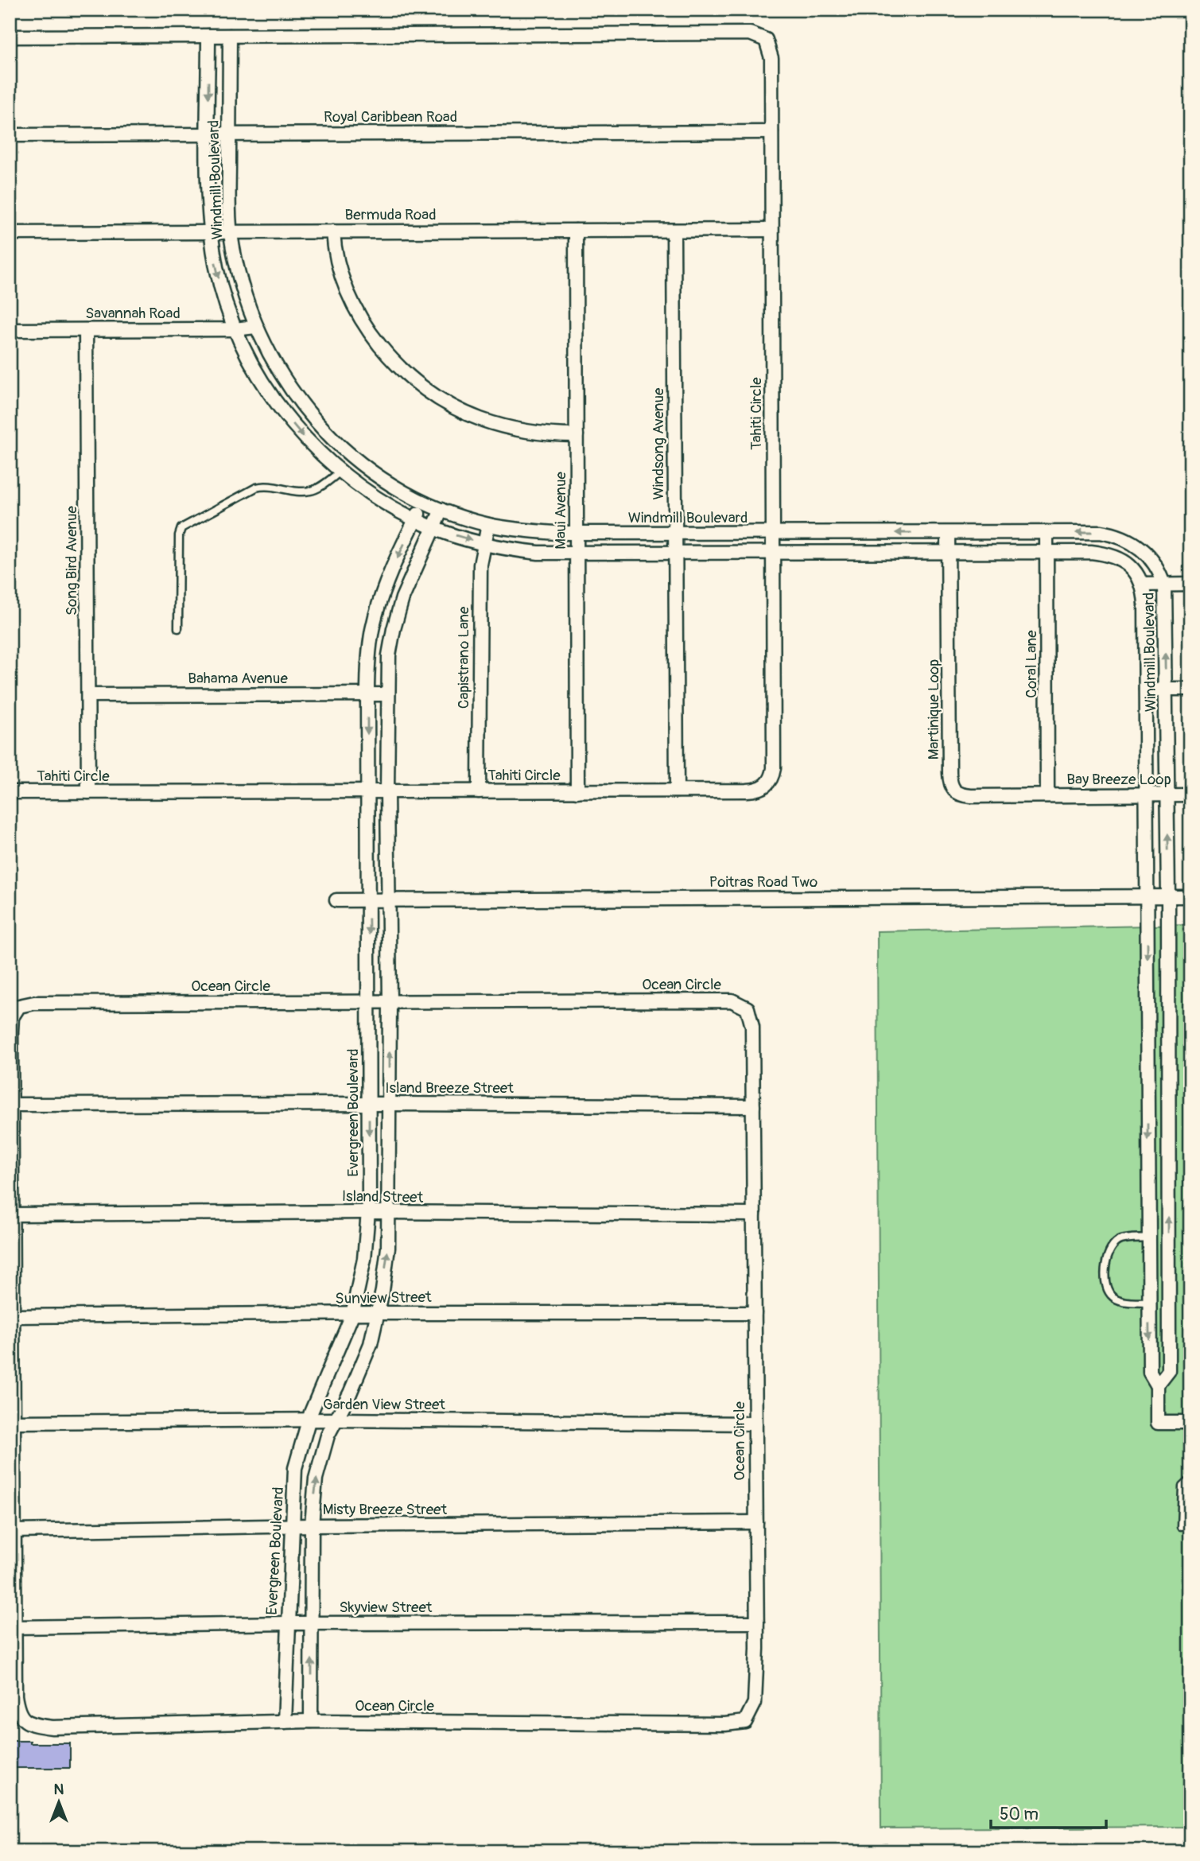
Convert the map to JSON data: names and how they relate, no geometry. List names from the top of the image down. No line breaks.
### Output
{"streets":{"street":["Royal Caribbean Road","Windmill Boulevard","Bermuda Road","Savannah Road","Tahiti Circle","Windsong Avenue","Maui Avenue","Song Bird Avenue","Capistrano Lane","Coral Lane","Bahama Avenue","Martinique Loop","Bay Breeze Loop","Poitras Road Two","Ocean Circle","Island Breeze Street","Evergreen Boulevard","Island Street","Sunview Street","Garden View Street","Misty Breeze Street","Skyview Street"]},"crossings":[["Royal Caribbean Road","Windmill Boulevard"],["Royal Caribbean Road","Tahiti Circle"],["Windmill Boulevard","Bermuda Road"],["Windmill Boulevard","Savannah Road"],["Windmill Boulevard","Tahiti Circle"],["Windmill Boulevard","Windsong Avenue"],["Windmill Boulevard","Maui Avenue"],["Windmill Boulevard","Capistrano Lane"],["Windmill Boulevard","Coral Lane"],["Windmill Boulevard","Martinique Loop"],["Windmill Boulevard","Bay Breeze Loop"],["Windmill Boulevard","Poitras Road Two"],["Windmill Boulevard","Evergreen Boulevard"],["Bermuda Road","Tahiti Circle"],["Bermuda Road","Windsong Avenue"],["Bermuda Road","Maui Avenue"],["Savannah Road","Song Bird Avenue"],["Tahiti Circle","Windsong Avenue"],["Tahiti Circle","Maui Avenue"],["Tahiti Circle","Song Bird Avenue"],["Tahiti Circle","Capistrano Lane"],["Tahiti Circle","Evergreen Boulevard"],["Song Bird Avenue","Bahama Avenue"],["Coral Lane","Martinique Loop"],["Coral Lane","Bay Breeze Loop"],["Bahama Avenue","Evergreen Boulevard"],["Martinique Loop","Bay Breeze Loop"],["Poitras Road Two","Evergreen Boulevard"],["Ocean Circle","Island Breeze Street"],["Ocean Circle","Evergreen Boulevard"],["Ocean Circle","Island Street"],["Ocean Circle","Sunview Street"],["Ocean Circle","Garden View Street"],["Ocean Circle","Misty Breeze Street"],["Ocean Circle","Skyview Street"],["Island Breeze Street","Evergreen Boulevard"],["Evergreen Boulevard","Island Street"],["Evergreen Boulevard","Sunview Street"],["Evergreen Boulevard","Garden View Street"],["Evergreen Boulevard","Misty Breeze Street"],["Evergreen Boulevard","Skyview Street"]],"scale_bar":"50 m","north":"top"}
